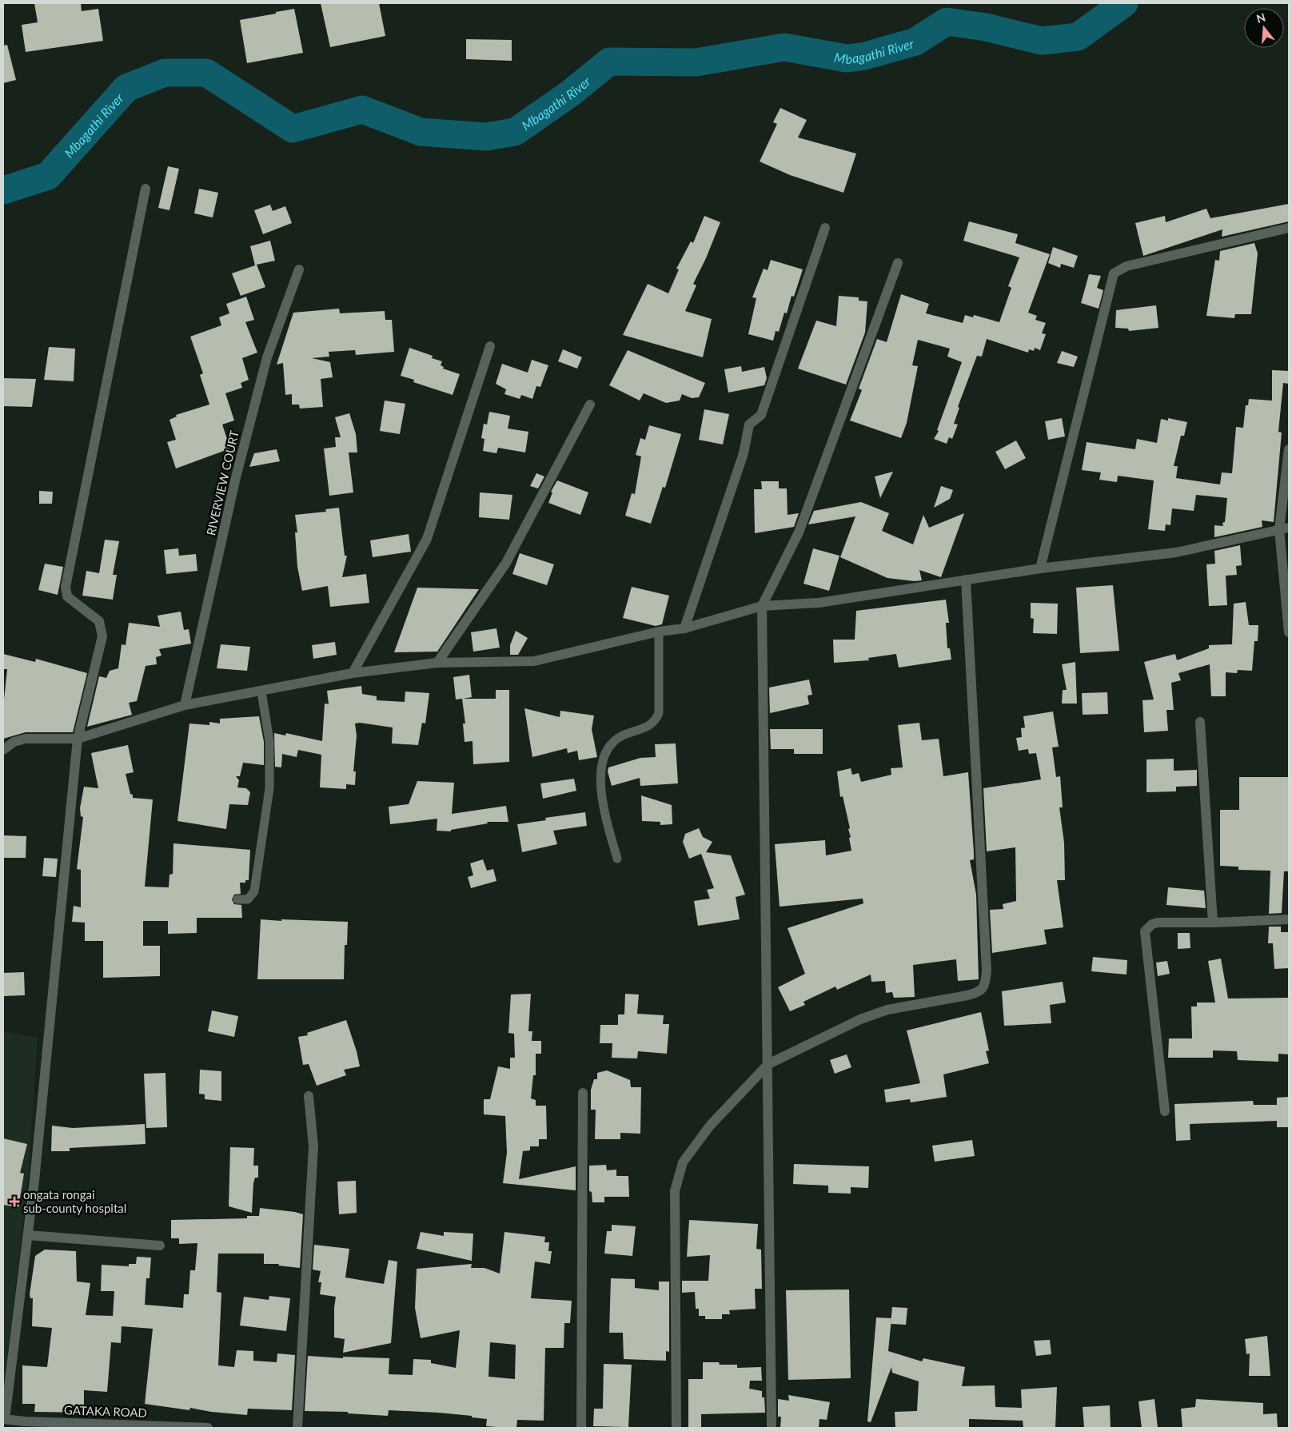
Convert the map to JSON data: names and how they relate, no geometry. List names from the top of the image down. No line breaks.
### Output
{"streets":{"street":["RIVERVIEW COURT","GATAKA ROAD"]},"water":["Mbagathi River"],"places":{"health":["ongata rongai sub-county hospital"]},"north":"top"}
